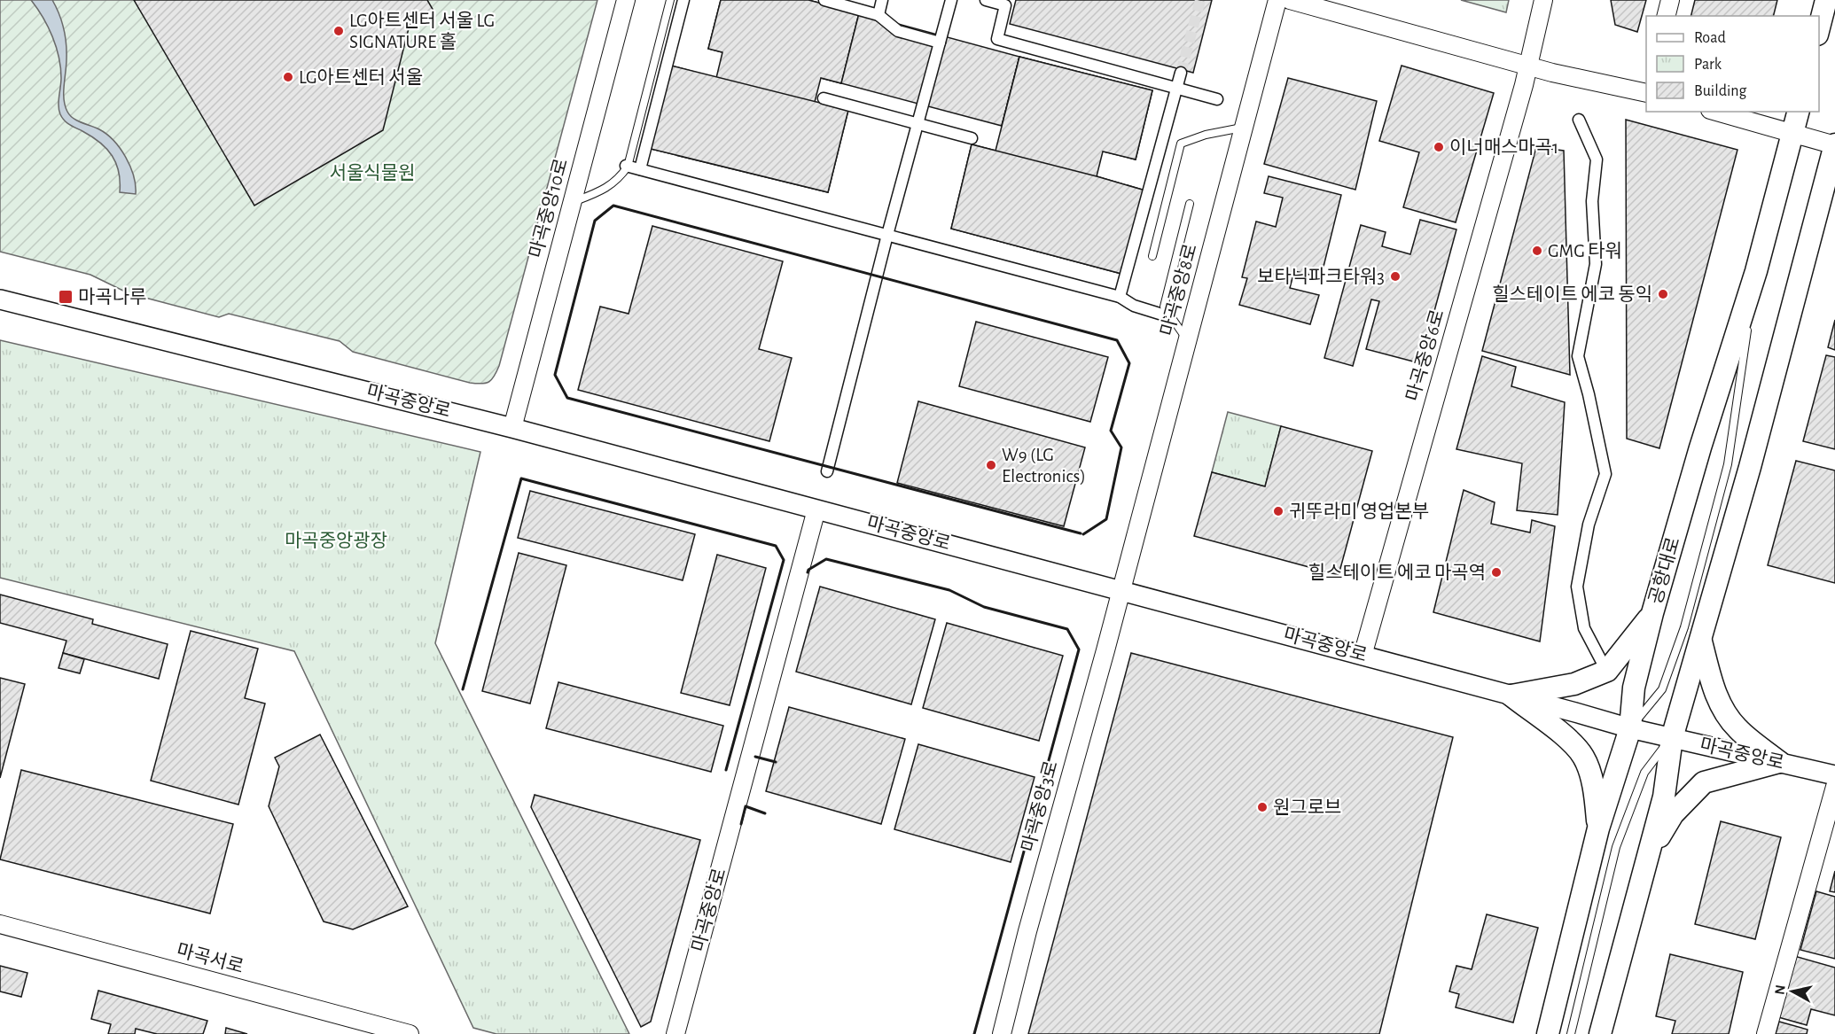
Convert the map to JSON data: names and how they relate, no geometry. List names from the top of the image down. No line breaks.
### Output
{"streets":{"main road":["마곡중앙로","공항대로"],"street":["마곡중앙10로","마곡중앙8로","마곡중앙6로","마곡중앙3로","마곡서로"]},"crossings":[["마곡중앙10로","마곡중앙로"],["마곡중앙8로","마곡중앙로"],["마곡중앙8로","마곡중앙3로"],["마곡중앙6로","마곡중앙로"],["마곡중앙로","공항대로"],["마곡중앙로","마곡중앙3로"]],"parks":["서울식물원","마곡중앙광장"],"places":{"other":["LG아트센터 서울 LG SIGNATURE 홀","LG아트센터 서울","이너매스마곡1","GMG 타워","보타닉파크타워3","힐스테이트 에코 동익","W9 (LG Electronics)","귀뚜라미 영업본부","힐스테이트 에코 마곡역","원그로브"],"transit":["마곡나루"]},"legend":["Road","Park","Building"],"north":"left"}
